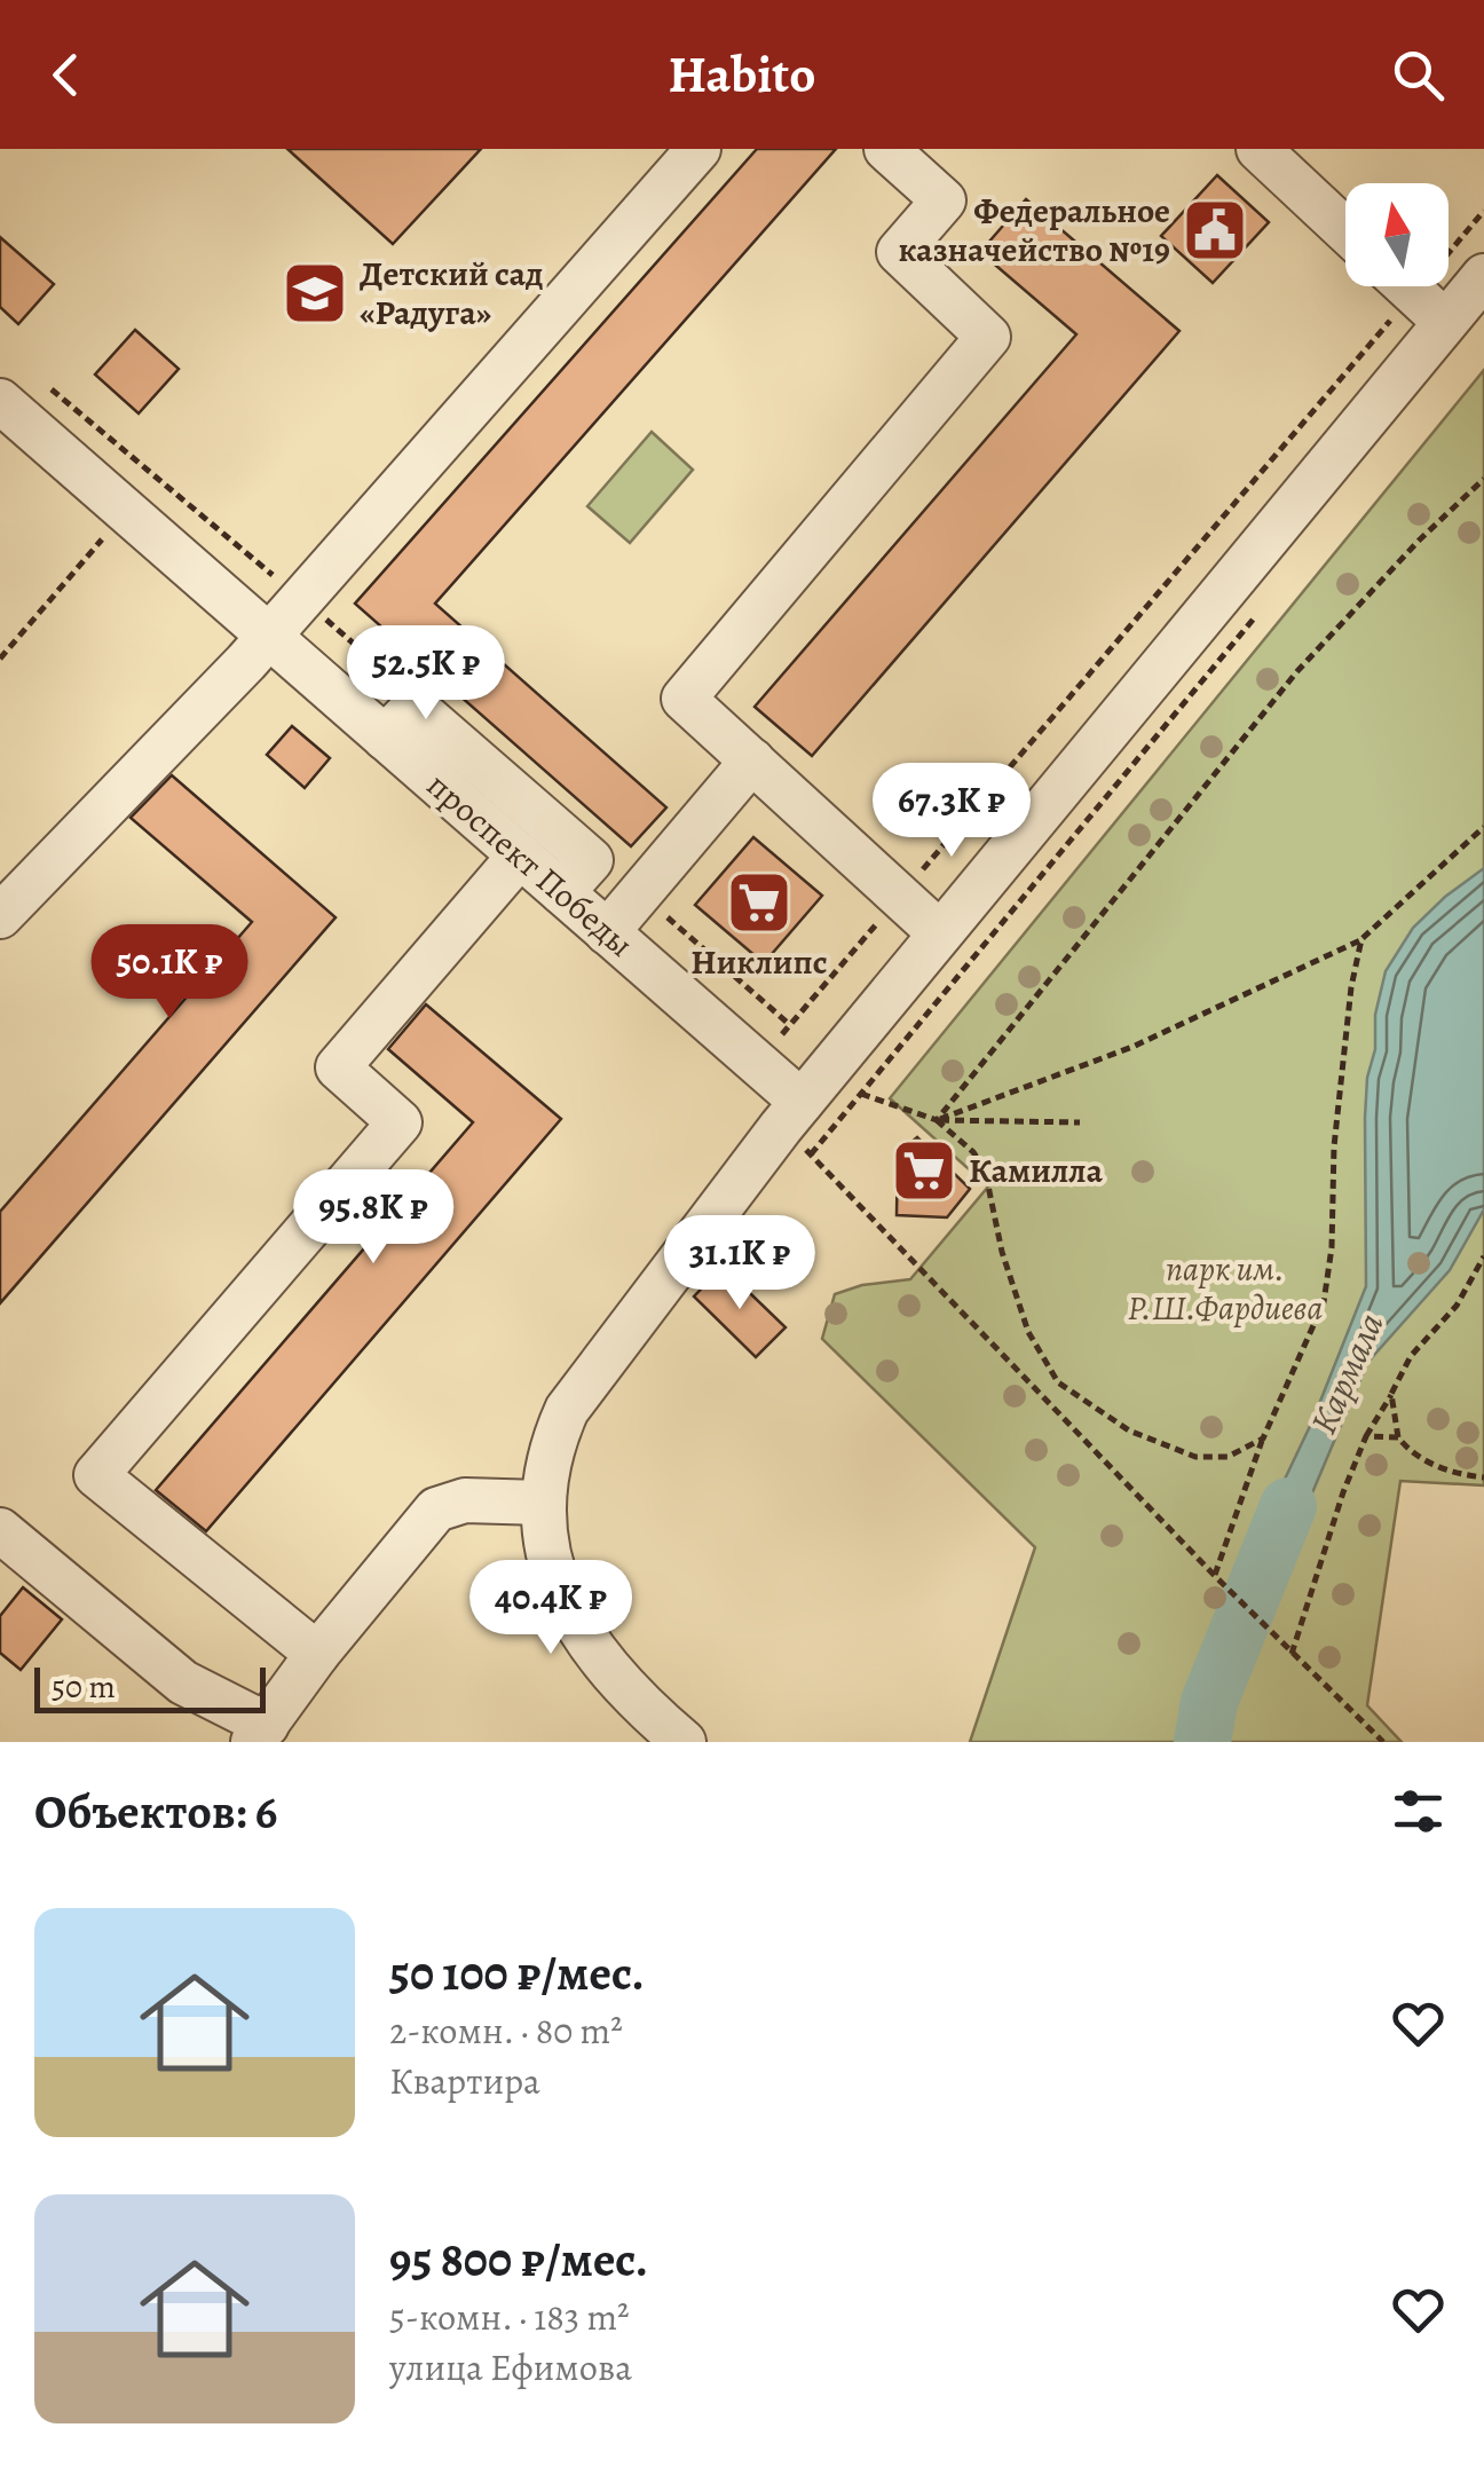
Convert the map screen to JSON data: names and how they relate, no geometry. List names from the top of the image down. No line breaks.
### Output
{"streets":{"street":["проспект Победы"]},"water":["Кармала"],"parks":["парк им. Р.Ш.Фардиева"],"places":{"public building":["Федеральное казначейство №19"],"school or university":["Детский сад «Радуга»"],"supermarket":["Никлипс","Камилла"]},"scale_bar":"50 m","north":"top","page":{"header":"Habito","price":["52.5K ₽","67.3K ₽","50.1K ₽","95.8K ₽","31.1K ₽","40.4K ₽"],"scale":"50 m","heading":"Объектов: 6","list":[{"name":"50 100 ₽/мес.","note":"2-комн. · 80 m² · Квартира"},{"name":"95 800 ₽/мес.","note":"5-комн. · 183 m² · улица Ефимова"}]}}
